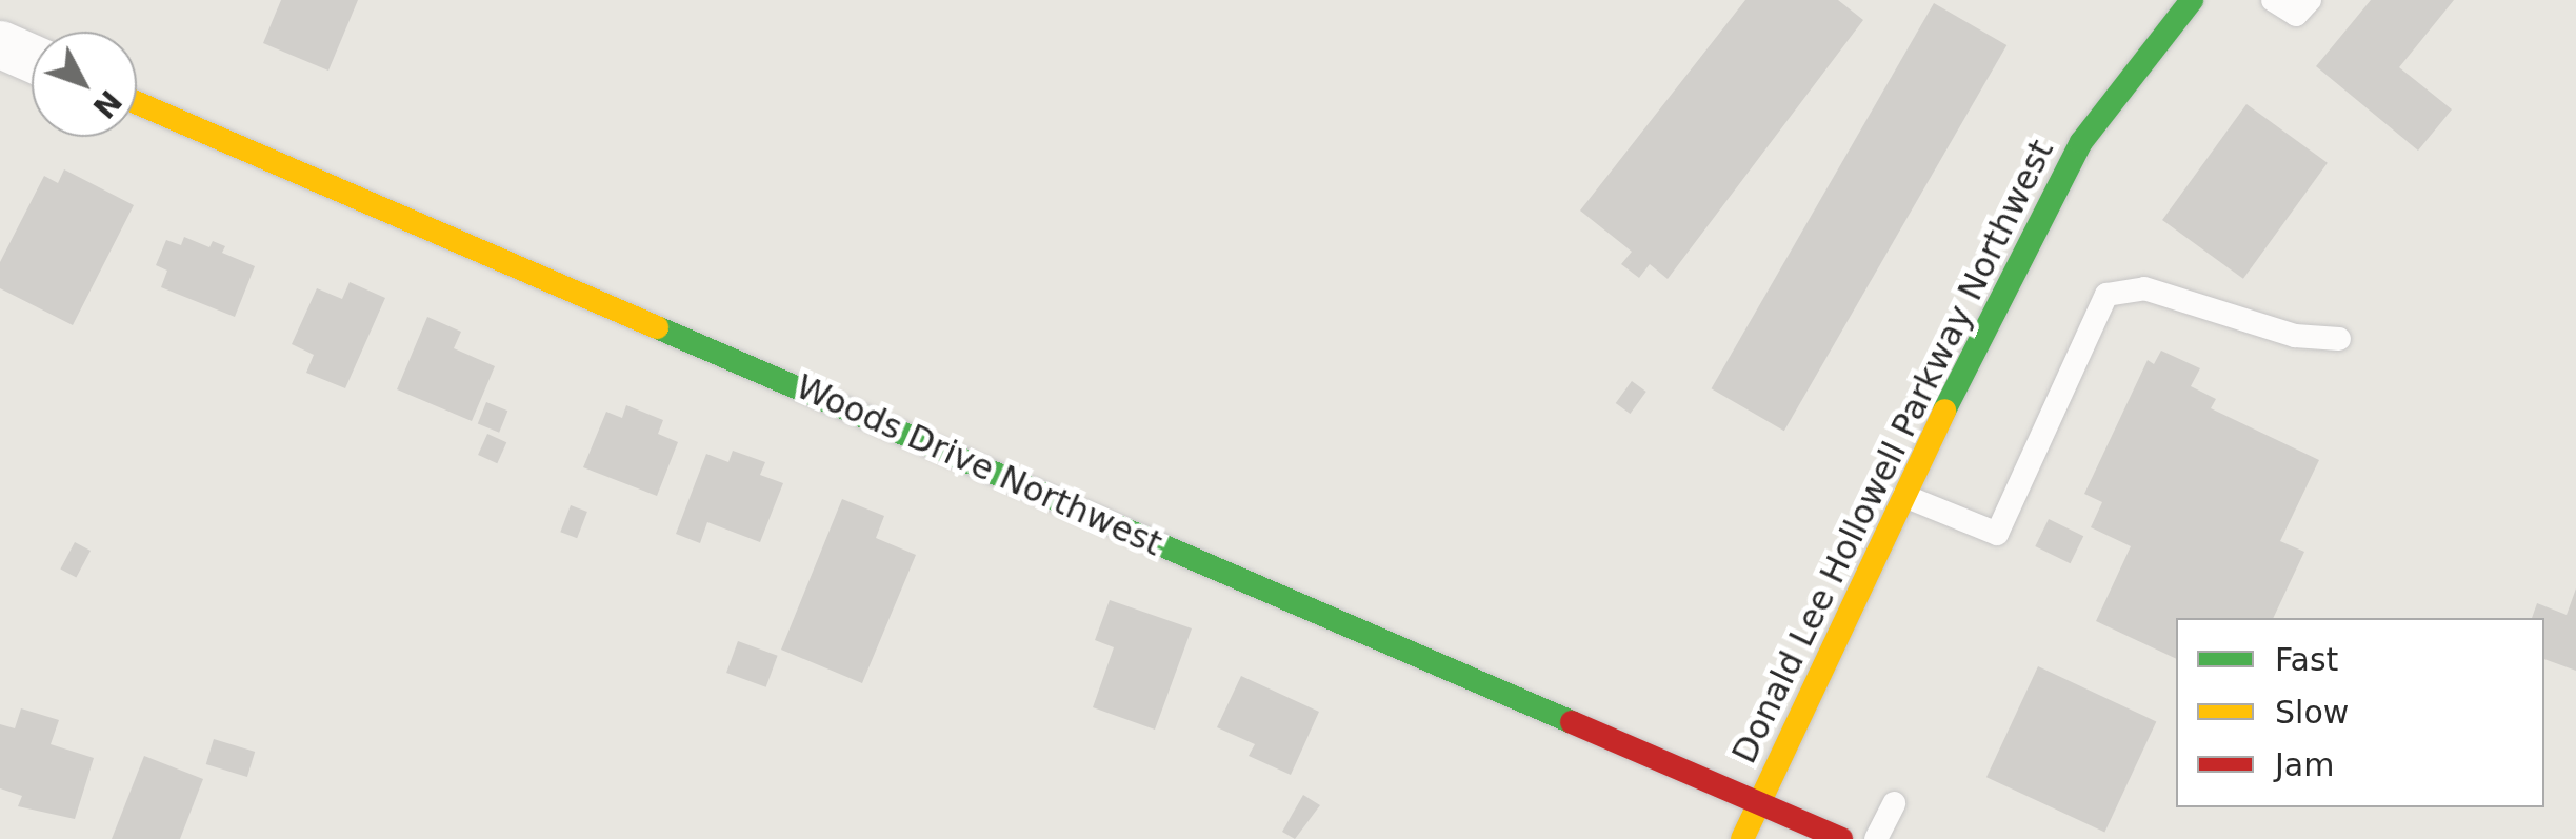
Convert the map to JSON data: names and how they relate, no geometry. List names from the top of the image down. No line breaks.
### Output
{"streets":{"street":["Donald Lee Hollowell Parkway Northwest","Woods Drive Northwest"]},"crossings":[["Donald Lee Hollowell Parkway Northwest","Woods Drive Northwest"]],"legend":["Fast","Slow","Jam"],"north":"bottom right"}
